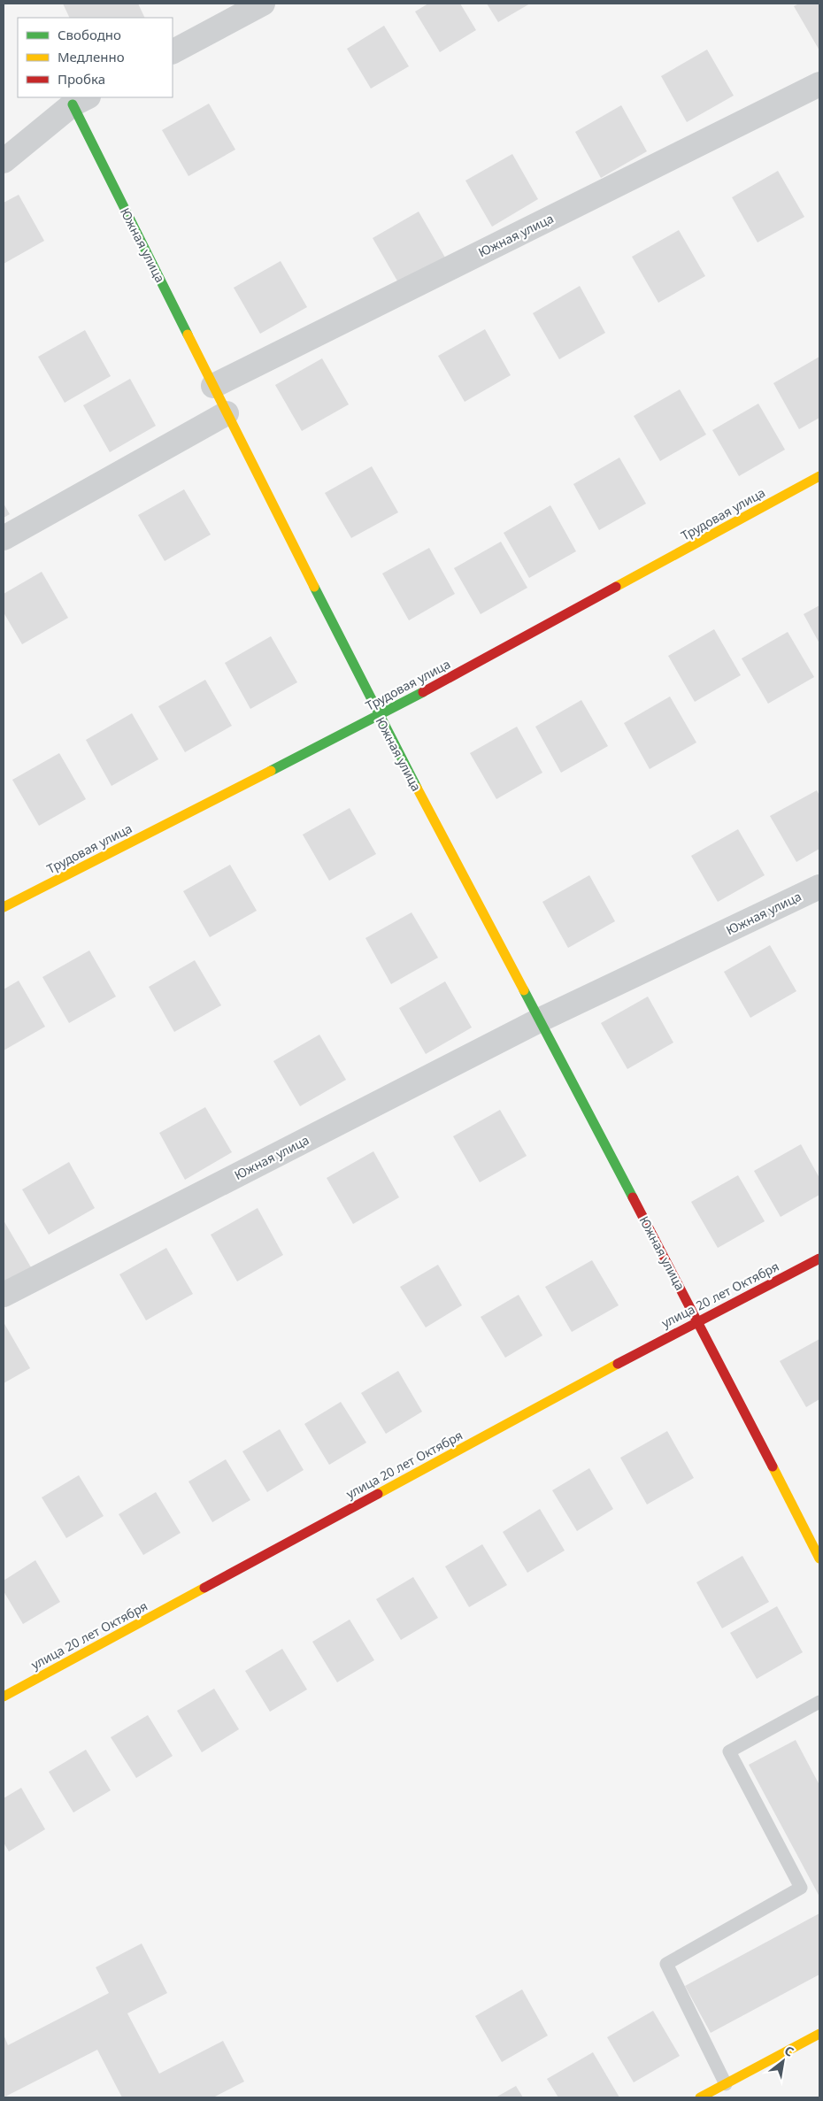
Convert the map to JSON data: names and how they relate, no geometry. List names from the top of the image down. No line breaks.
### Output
{"streets":{"main road":["Южная улица","Трудовая улица","улица 20 лет Октября"]},"crossings":[["Южная улица","Трудовая улица"],["Южная улица","улица 20 лет Октября"]],"legend":["Свободно","Медленно","Пробка"],"north":"top right"}
